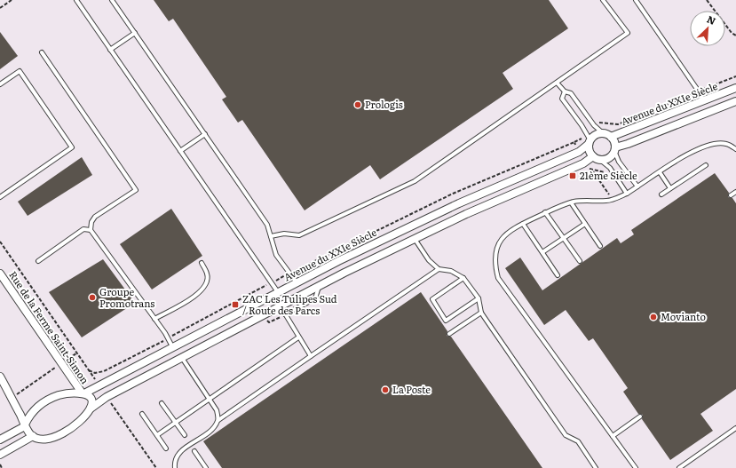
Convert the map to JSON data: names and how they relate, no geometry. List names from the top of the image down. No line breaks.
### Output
{"streets":{"street":["Avenue du XXIe Siècle","Rue de la Ferme Saint-Simon"]},"crossings":[["Avenue du XXIe Siècle","Rue de la Ferme Saint-Simon"]],"places":{"other":["Prologis","Groupe Promotrans","Movianto","La Poste"],"transit":["21ème Siècle","ZAC Les Tulipes Sud / Route des Parcs"]},"north":"top right"}
